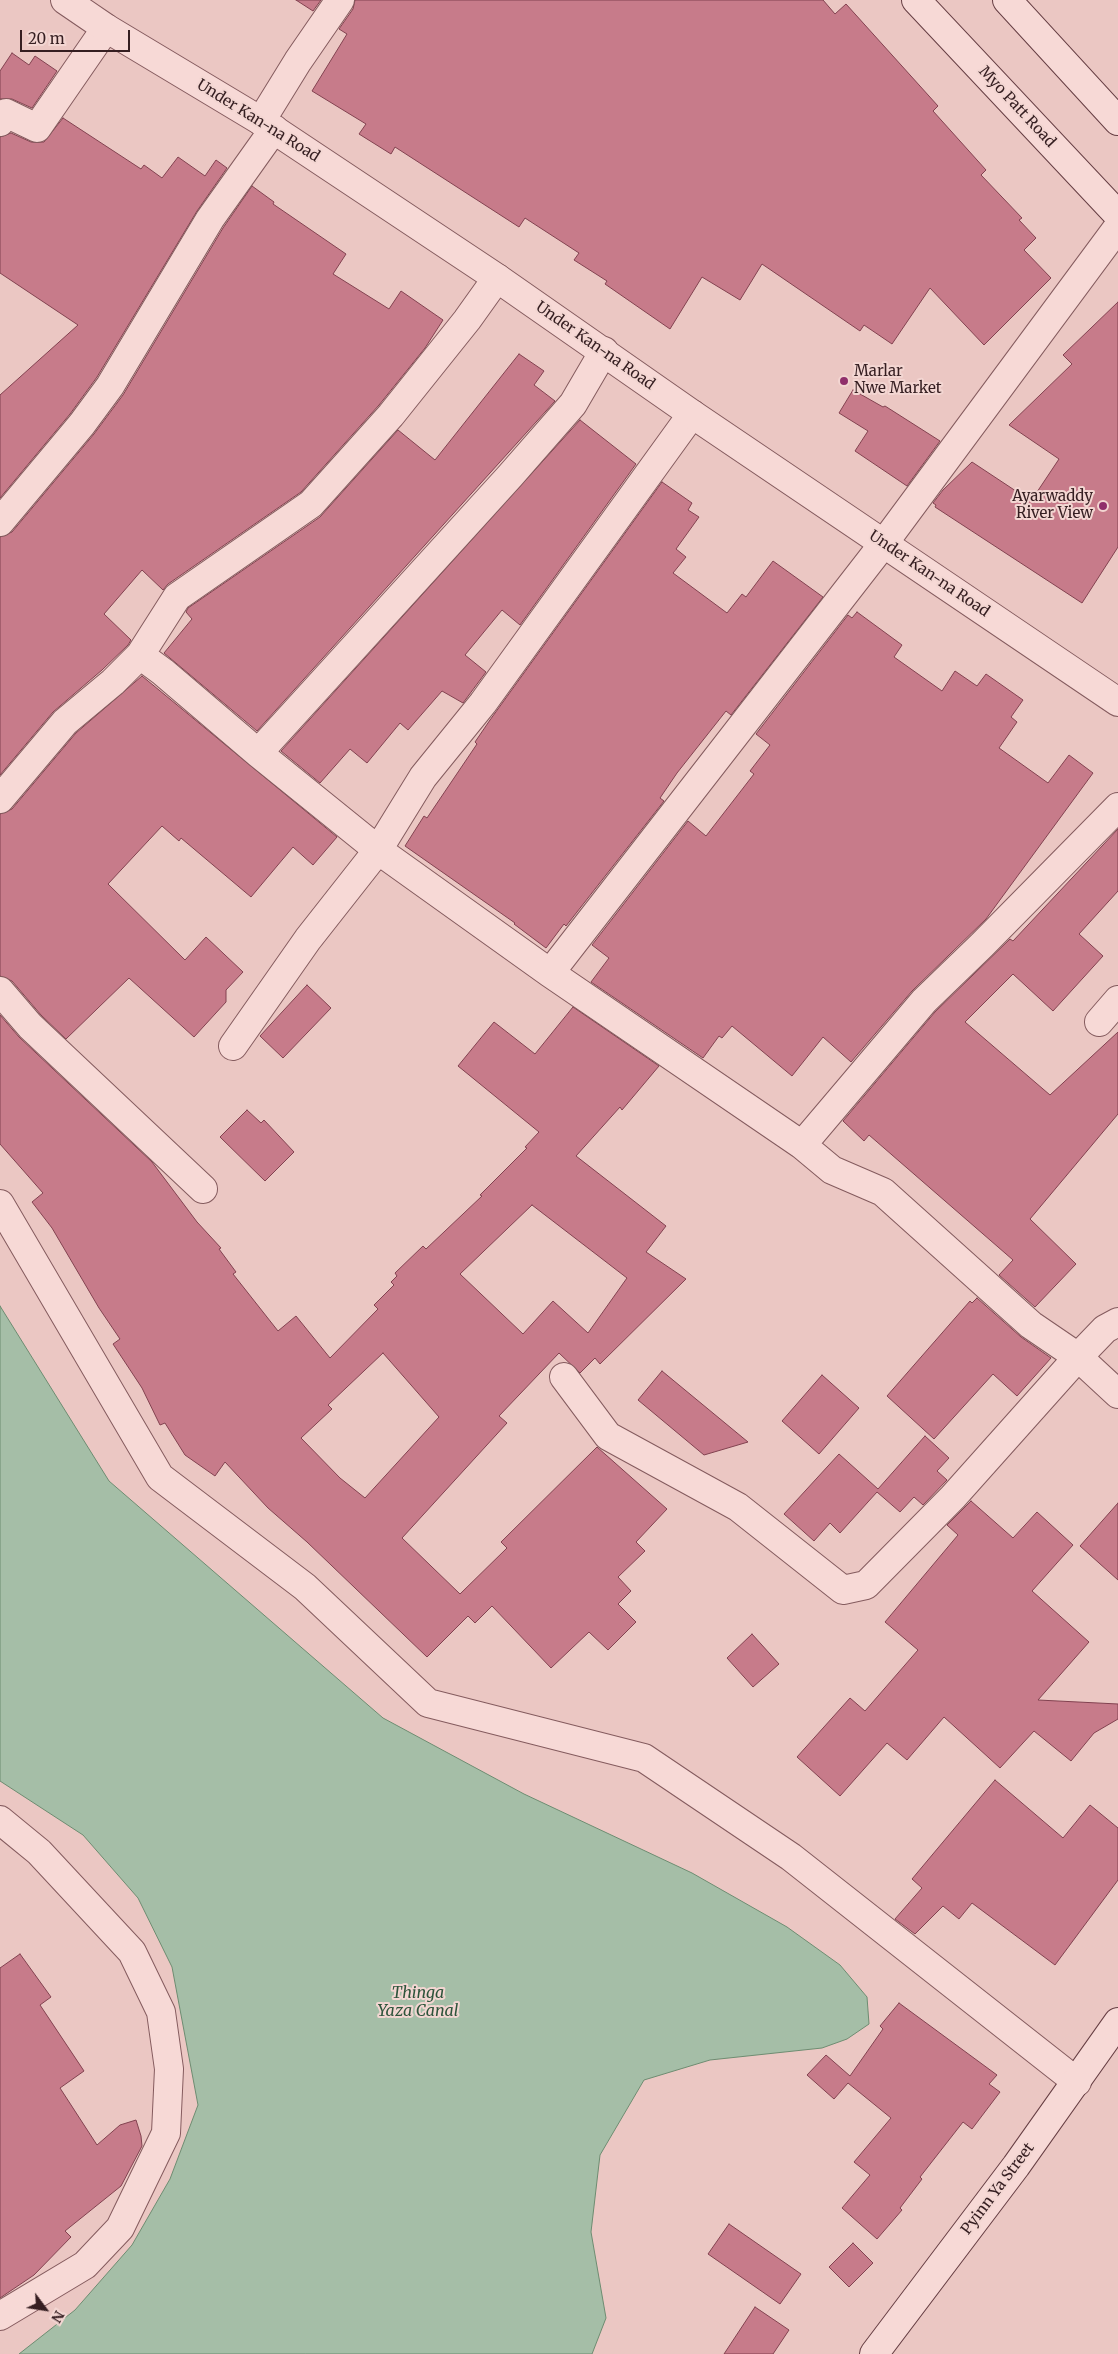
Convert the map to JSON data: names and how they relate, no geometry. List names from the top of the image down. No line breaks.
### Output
{"streets":{"street":["Myo Patt Road","Under Kan-na Road","Pyinn Ya Street"]},"water":["Thinga Yaza Canal"],"places":["Marlar Nwe Market","Ayarwaddy River View"],"scale_bar":"20 m","north":"bottom right"}
